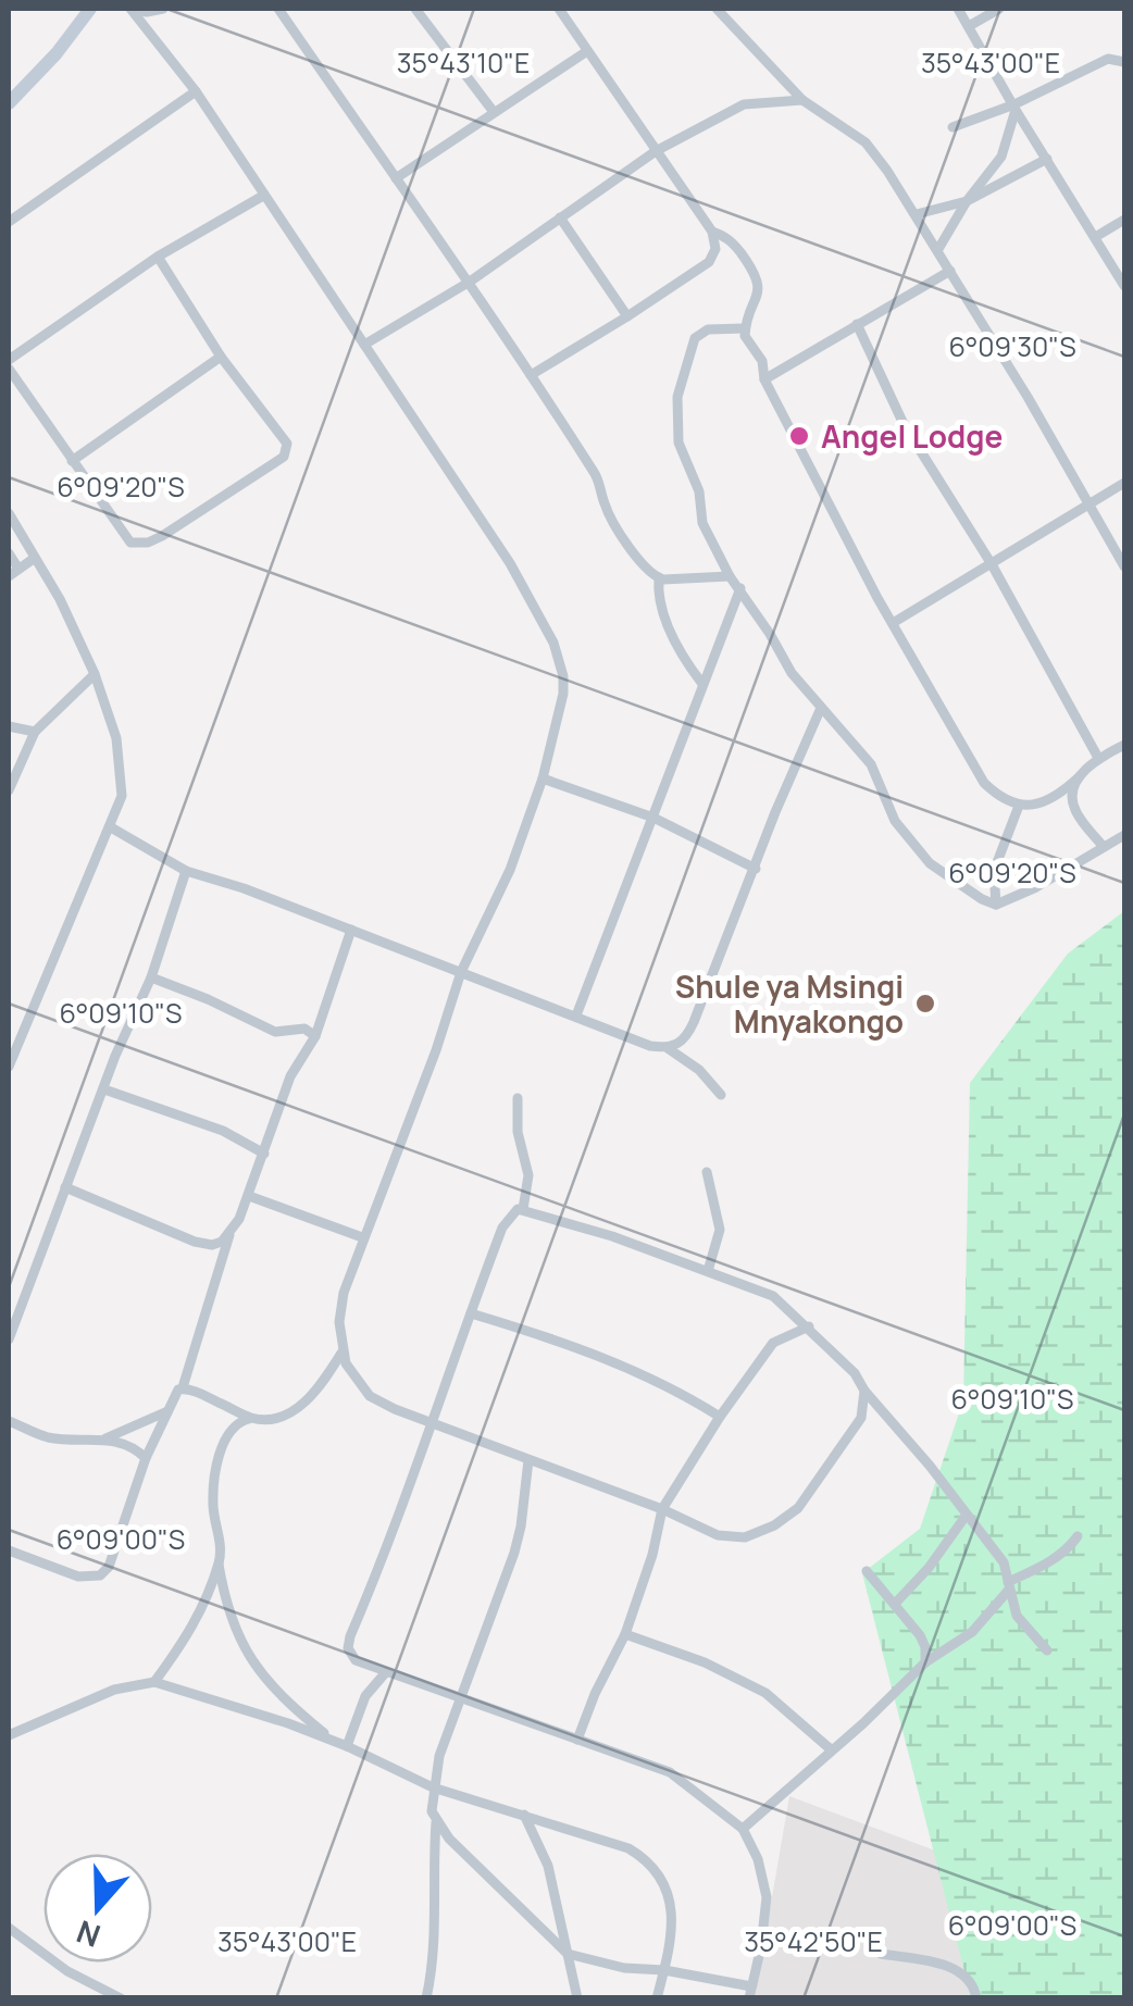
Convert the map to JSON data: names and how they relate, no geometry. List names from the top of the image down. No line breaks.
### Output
{"places":["Angel Lodge","Shule ya Msingi Mnyakongo"],"north":"bottom","coordinates":["35°43'10\"E","35°43'00\"E","6°09'30\"S","6°09'20\"S","6°09'10\"S","6°09'00\"S","35°42'50\"E"]}
